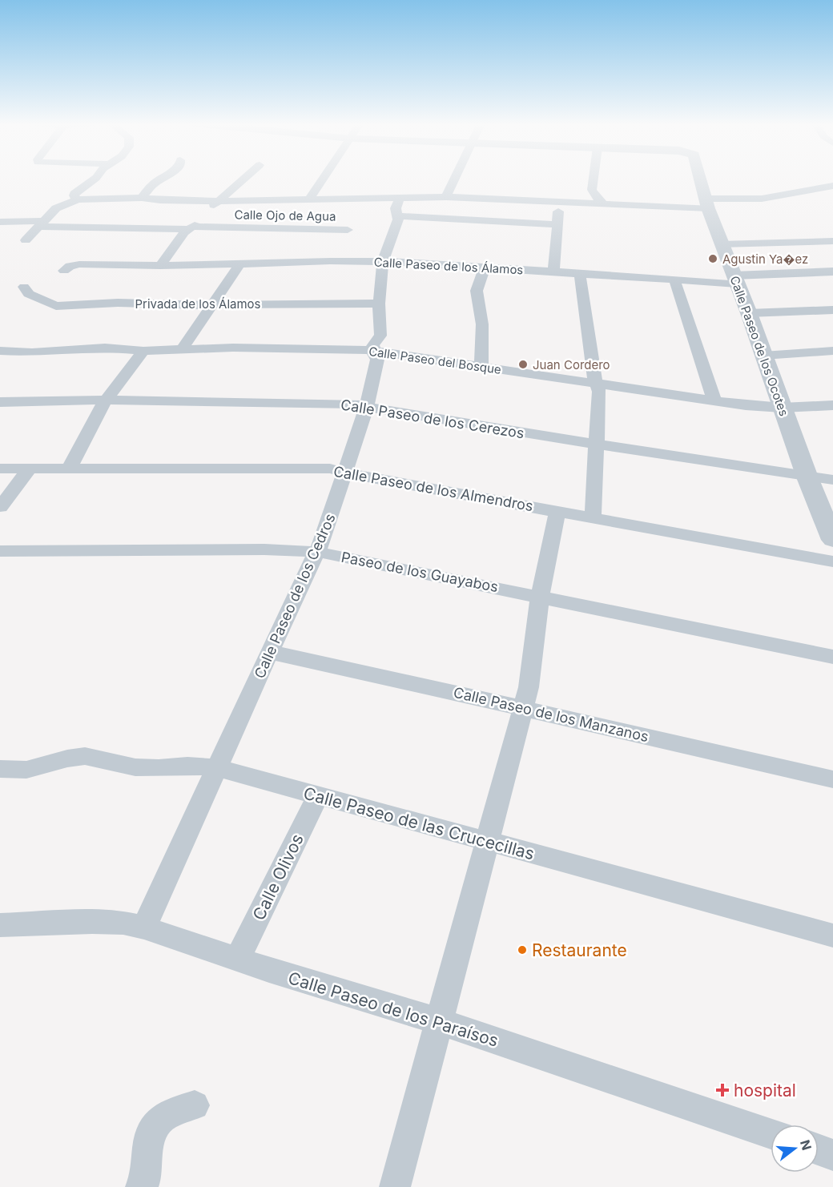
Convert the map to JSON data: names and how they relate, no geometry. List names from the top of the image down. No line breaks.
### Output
{"streets":{"street":["Calle Ojo de Agua","Calle Paseo de los Álamos","Privada de los Álamos","Calle Paseo de los Ocotes","Calle Paseo del Bosque","Calle Paseo de los Cerezos","Calle Paseo de los Almendros","Paseo de los Guayabos","Calle Paseo de los Cedros","Calle Paseo de los Manzanos","Calle Paseo de las Crucecillas","Calle Olivos","Calle Paseo de los Paraísos"]},"crossings":[["Calle Paseo de los Álamos","Calle Paseo de los Ocotes"],["Calle Paseo de los Álamos","Calle Paseo de los Cedros"],["Privada de los Álamos","Calle Paseo de los Cedros"],["Calle Paseo de los Ocotes","Calle Paseo del Bosque"],["Calle Paseo de los Ocotes","Calle Paseo de los Cerezos"],["Calle Paseo del Bosque","Calle Paseo de los Cedros"],["Calle Paseo de los Cerezos","Calle Paseo de los Cedros"],["Calle Paseo de los Almendros","Calle Paseo de los Cedros"],["Paseo de los Guayabos","Calle Paseo de los Cedros"],["Calle Paseo de los Cedros","Calle Paseo de los Manzanos"],["Calle Paseo de los Cedros","Calle Paseo de las Crucecillas"],["Calle Paseo de los Cedros","Calle Paseo de los Paraísos"],["Calle Paseo de las Crucecillas","Calle Olivos"],["Calle Olivos","Calle Paseo de los Paraísos"]],"places":{"other":["Agustin Ya�ez","Juan Cordero","Restaurante"],"health":["hospital"]},"north":"right"}
